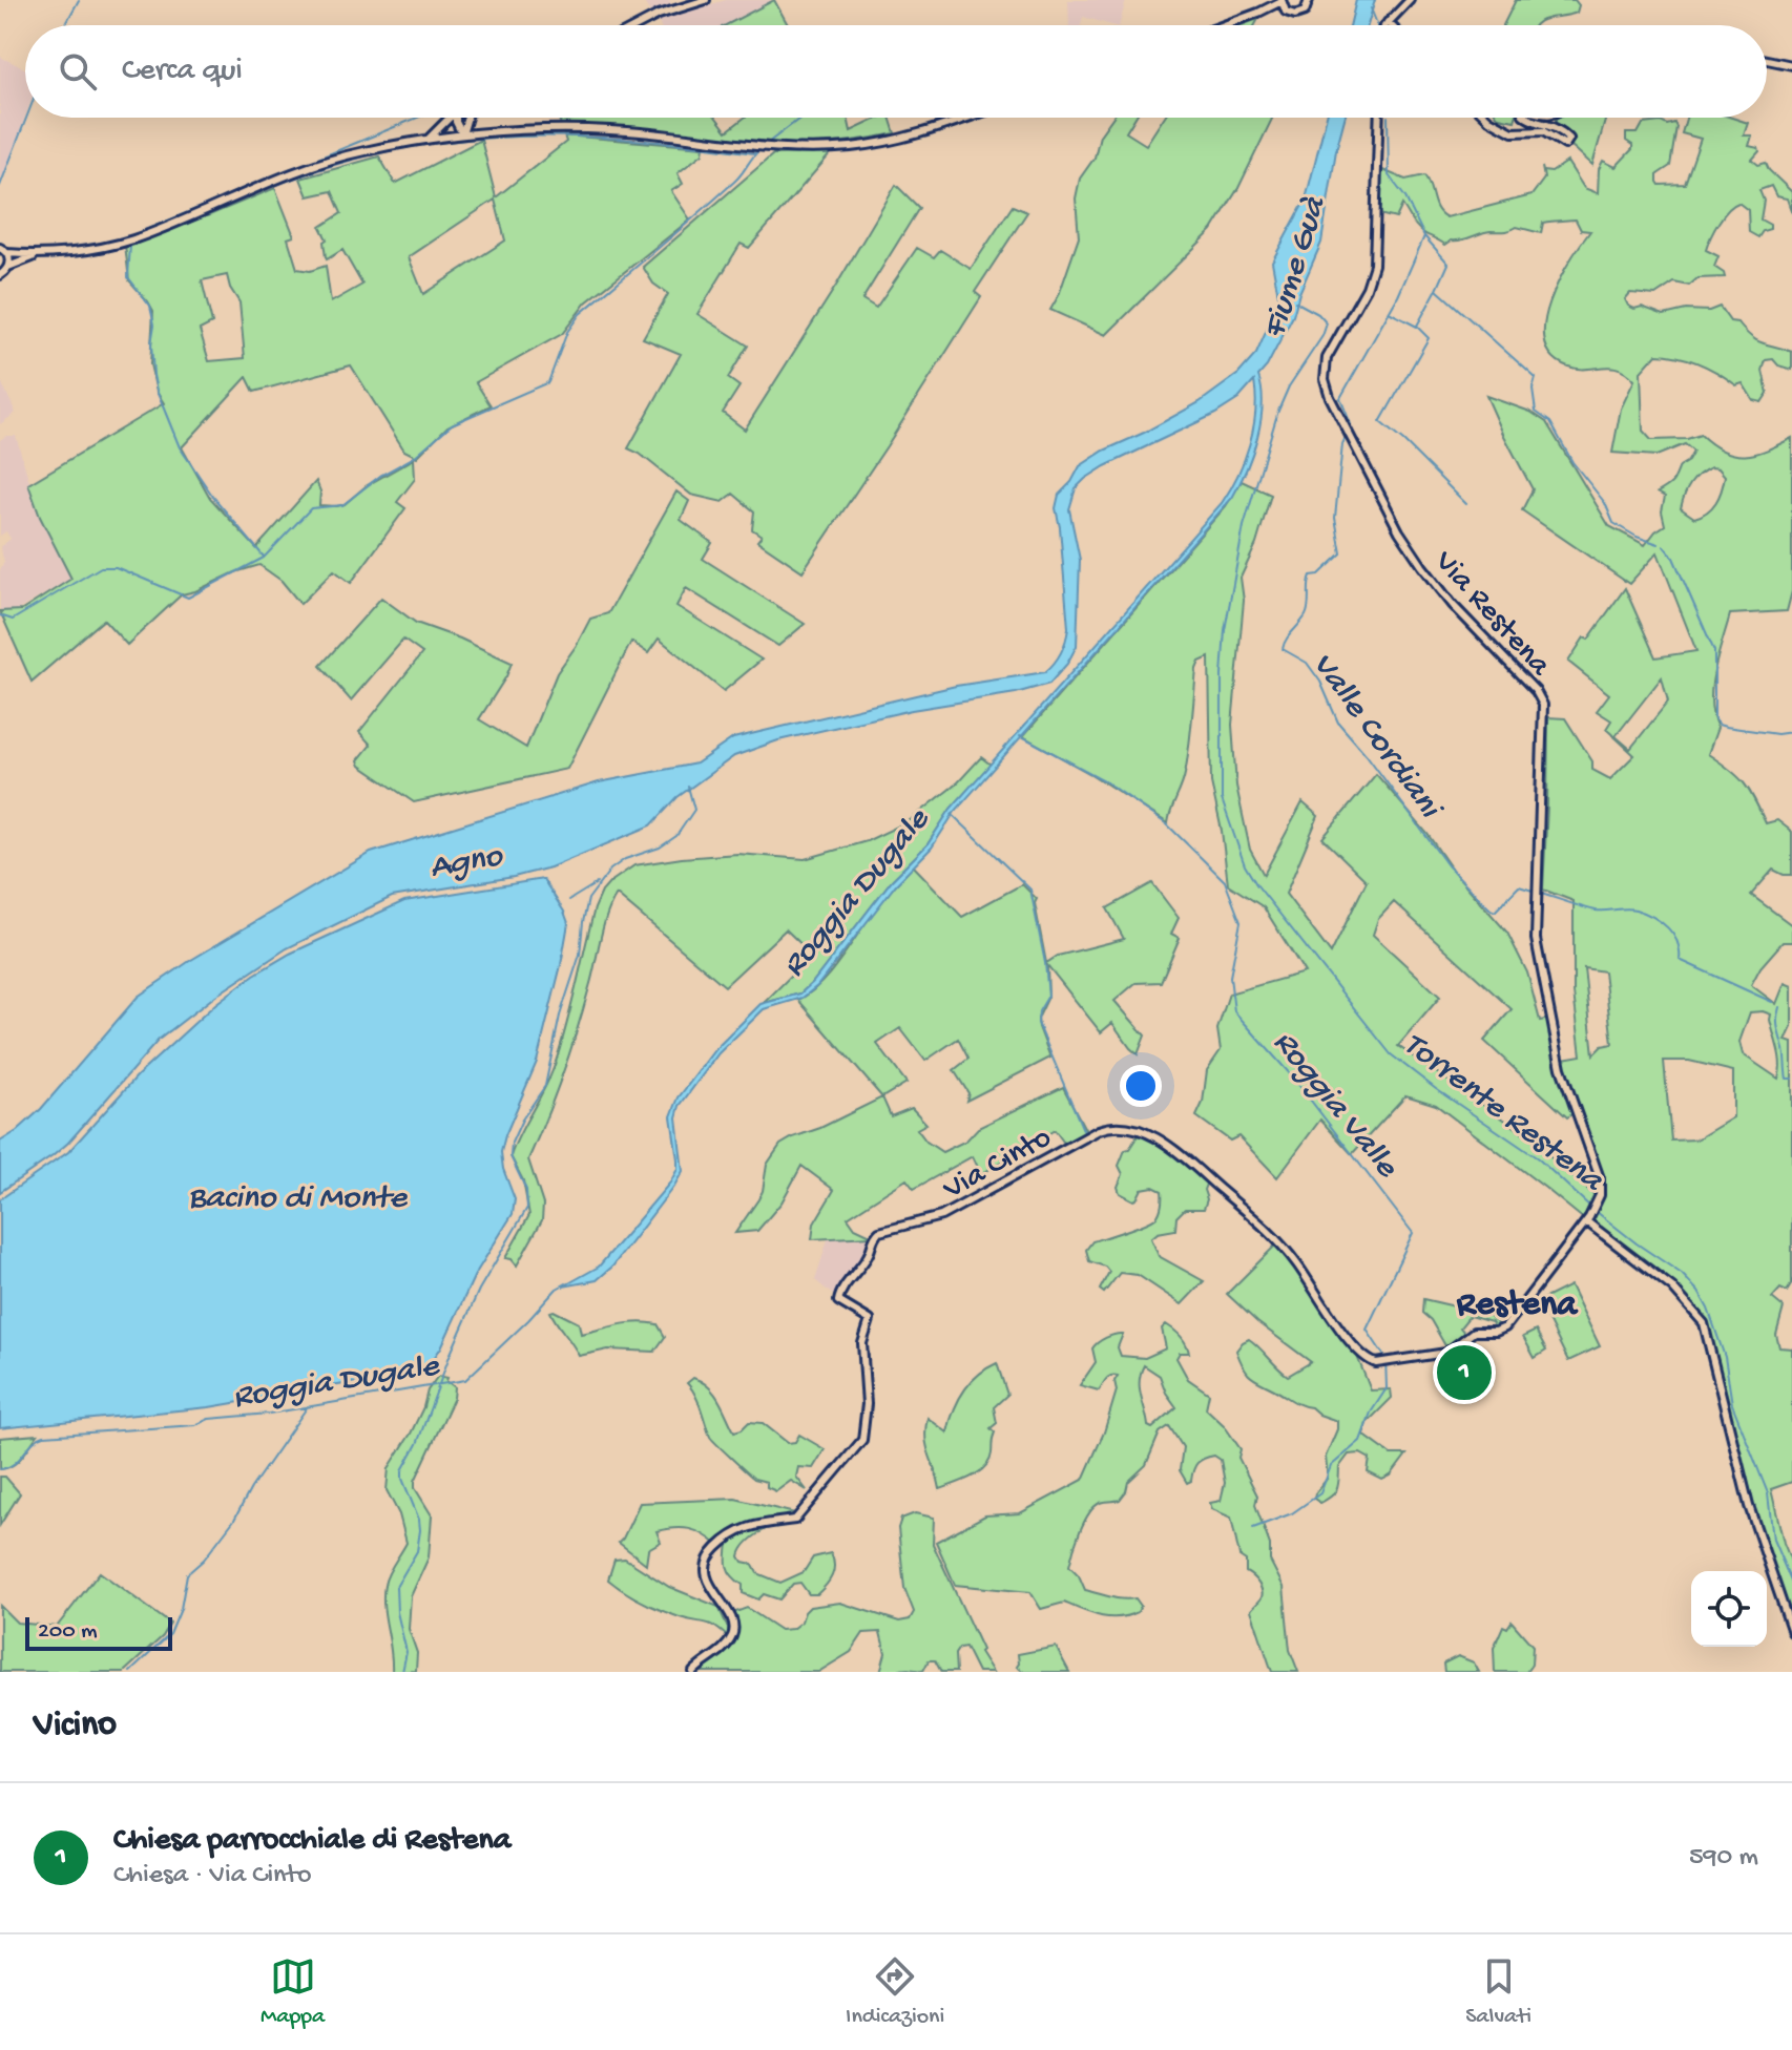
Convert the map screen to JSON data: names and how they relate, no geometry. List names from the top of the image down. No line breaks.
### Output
{"streets":{"street":["Via Restena","Via Cinto"]},"crossings":[["Via Restena","Via Cinto"]],"districts":["Restena"],"water":["Fiume Guà","Valle Cordiani","Agno","Roggia Dugale","Roggia Valle","Torrente Restena","Bacino di Monte"],"scale_bar":"200 m","page":{"search":"Cerca qui","pins":"1","scale":"200 m","heading":"Vicino","list":[{"mark":"1","name":"Chiesa parrocchiale di Restena","note":"Chiesa · Via Cinto","value":"590 m"}],"nav":["Mappa","Indicazioni","Salvati"]}}
